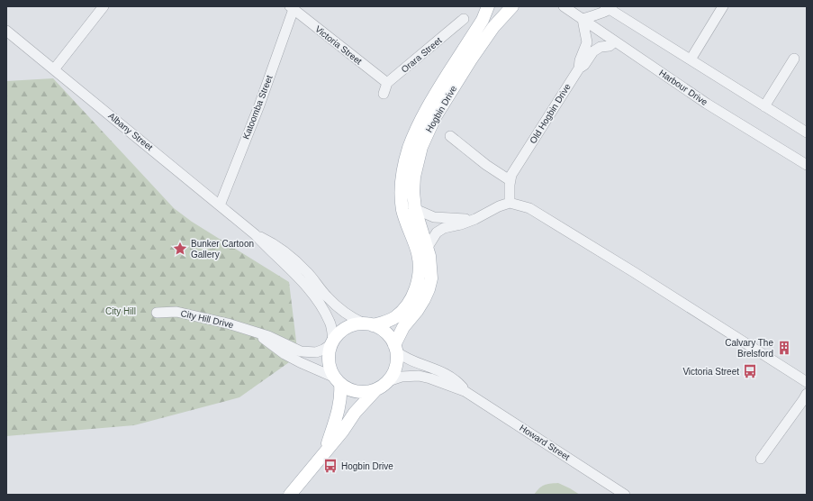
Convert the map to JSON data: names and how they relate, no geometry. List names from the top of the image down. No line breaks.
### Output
{"streets":{"main road":["Hogbin Drive"],"street":["Victoria Street","Orara Street","Harbour Drive","Katoomba Street","Old Hogbin Drive","Albany Street","City Hill Drive","Howard Street"]},"crossings":[["Victoria Street","Orara Street"],["Victoria Street","Katoomba Street"],["Harbour Drive","Old Hogbin Drive"],["Katoomba Street","Albany Street"],["Hogbin Drive","Albany Street"],["Hogbin Drive","City Hill Drive"],["Hogbin Drive","Howard Street"],["Albany Street","City Hill Drive"],["Albany Street","Howard Street"],["City Hill Drive","Howard Street"]],"parks":["City Hill"],"places":{"place":["Bunker Cartoon Gallery"],"building":["Calvary The Brelsford"],"bus stop":["Victoria Street","Hogbin Drive"]}}
